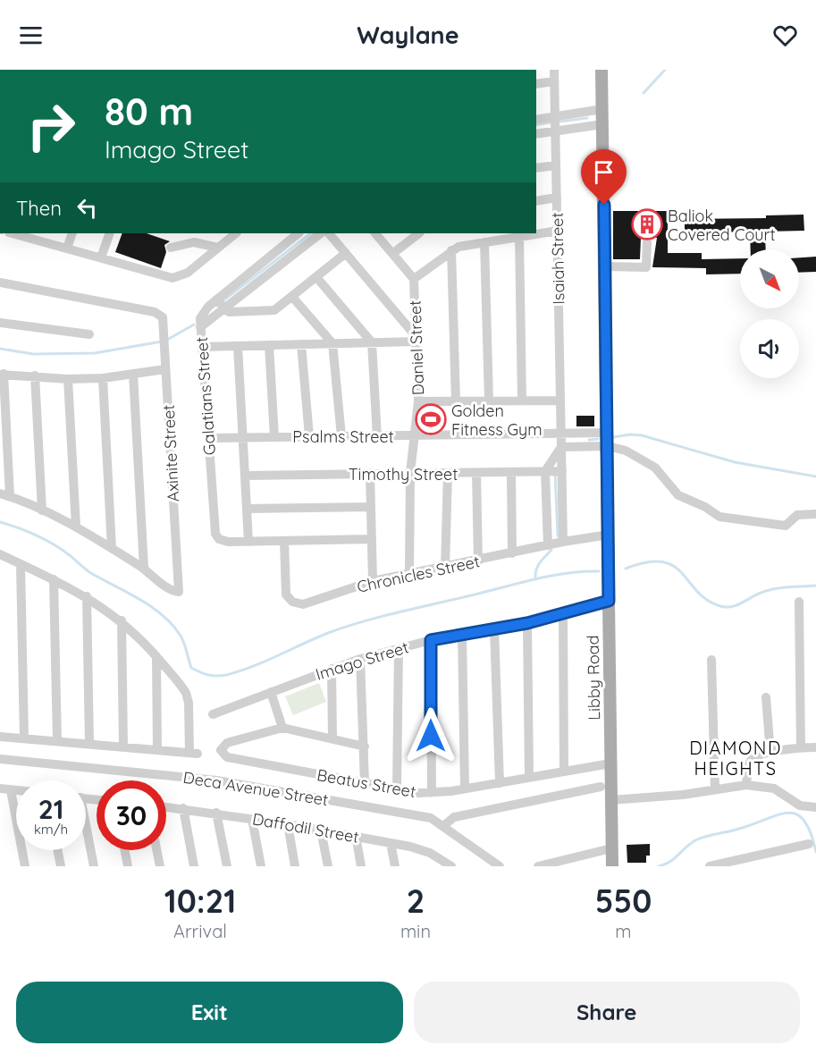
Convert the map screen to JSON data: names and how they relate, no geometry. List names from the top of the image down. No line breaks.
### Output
{"streets":{"main road":["Libby Road"],"street":["Isaiah Street","Daniel Street","Galatians Street","Psalms Street","Axinite Street","Timothy Street","Chronicles Street","Imago Street","Beatus Street","Deca Avenue Street","Daffodil Street"]},"crossings":[["Isaiah Street","Psalms Street"],["Isaiah Street","Timothy Street"],["Isaiah Street","Chronicles Street"],["Daniel Street","Psalms Street"],["Daniel Street","Timothy Street"],["Daniel Street","Chronicles Street"],["Galatians Street","Psalms Street"],["Psalms Street","Libby Road"],["Chronicles Street","Libby Road"],["Imago Street","Libby Road"],["Libby Road","Beatus Street"]],"districts":["DIAMOND HEIGHTS"],"places":{"building":["Baliok Covered Court"],"sports":["Golden Fitness Gym"]},"north":"bottom right","page":{"header":"Waylane","turn":["80 m","Imago Street"],"then":"Then","speed":"21 km/h","limit":"30","eta":["10:21","Arrival","2","min","550","m"],"buttons":["Exit","Share"]}}
